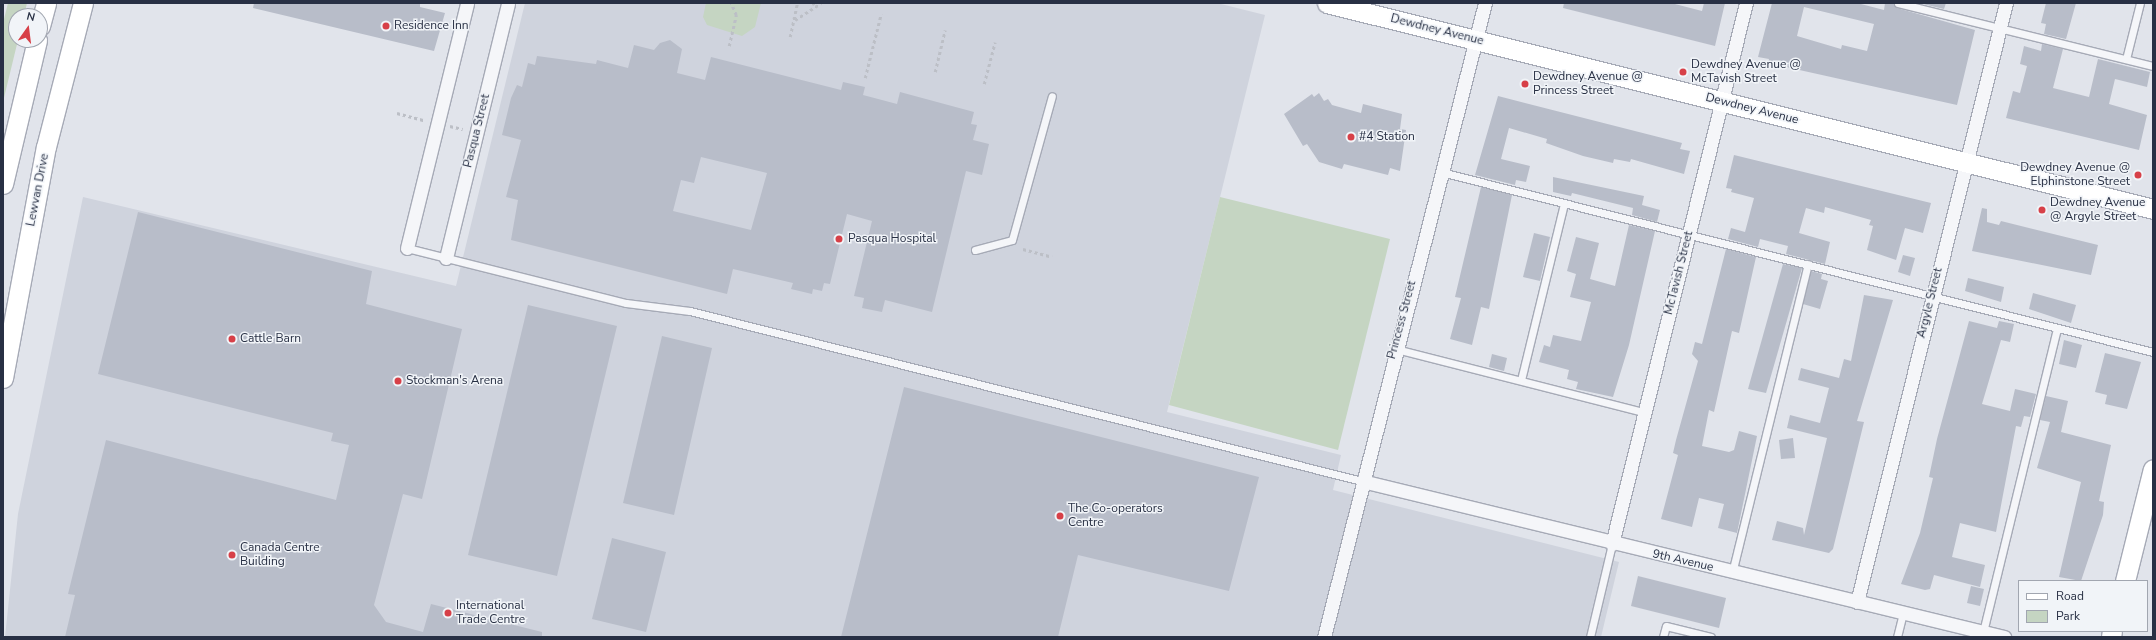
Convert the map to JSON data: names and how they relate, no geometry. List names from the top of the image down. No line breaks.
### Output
{"streets":{"main road":["Dewdney Avenue","Lewvan Drive"],"street":["Pasqua Street","McTavish Street","Argyle Street","Princess Street","9th Avenue"]},"crossings":[["Dewdney Avenue","McTavish Street"],["Dewdney Avenue","Argyle Street"],["Dewdney Avenue","Princess Street"],["McTavish Street","9th Avenue"],["Argyle Street","9th Avenue"],["Princess Street","9th Avenue"]],"places":["Residence Inn","Dewdney Avenue @ McTavish Street","Dewdney Avenue @ Princess Street","#4 Station","Dewdney Avenue @ Elphinstone Street","Dewdney Avenue @ Argyle Street","Pasqua Hospital","Cattle Barn","Stockman's Arena","The Co-operators Centre","Canada Centre Building","International Trade Centre"],"legend":["Road","Park"],"north":"top"}
